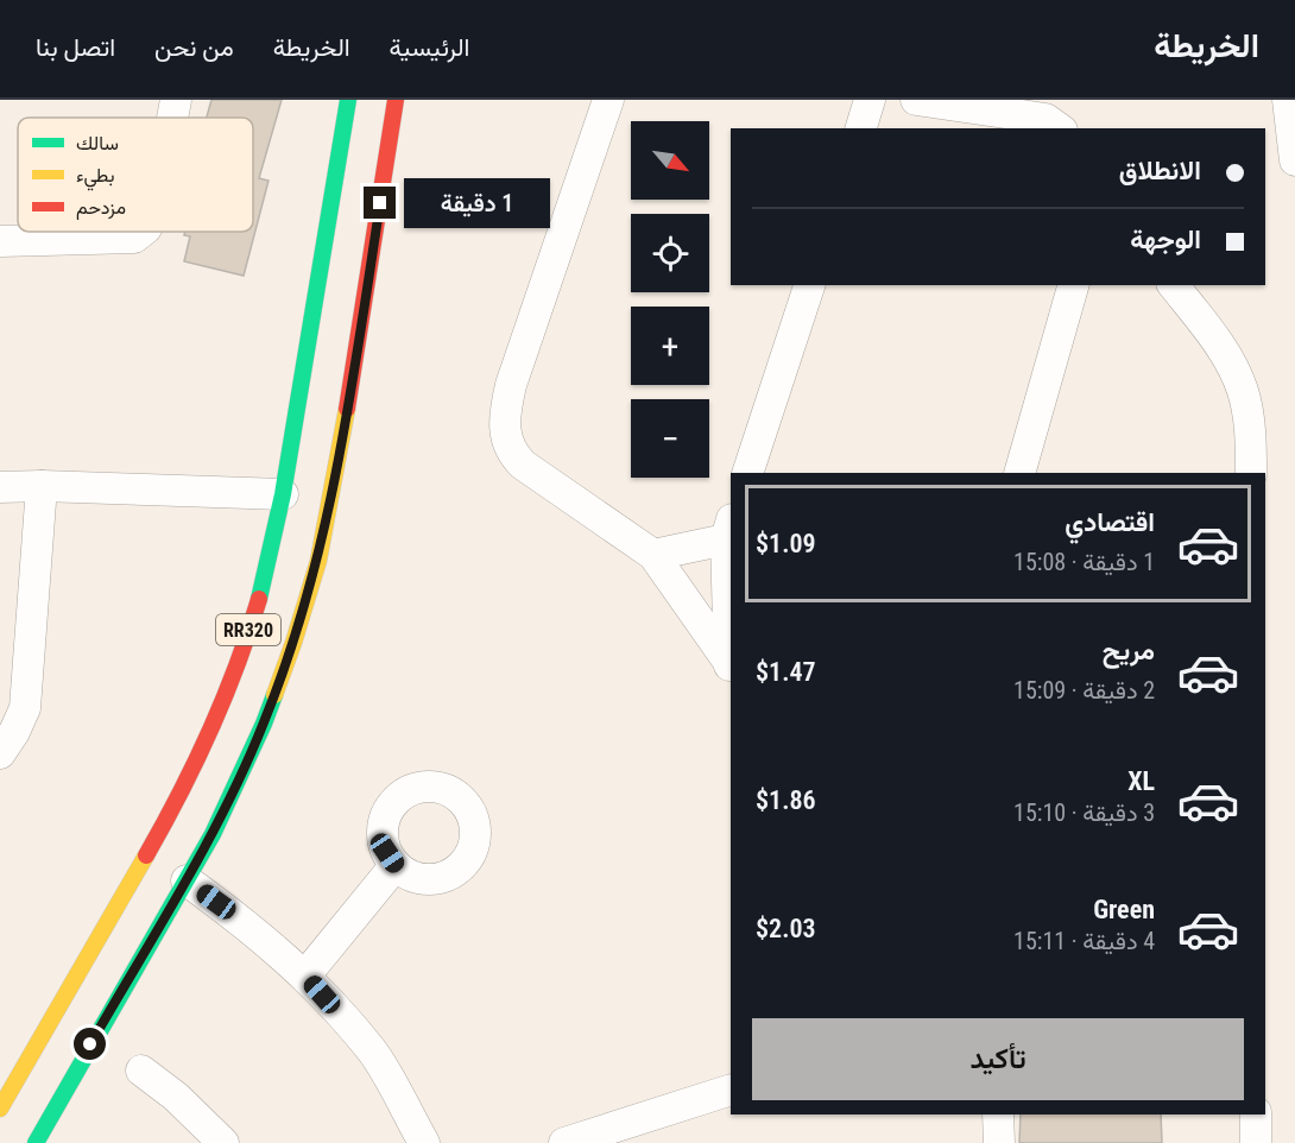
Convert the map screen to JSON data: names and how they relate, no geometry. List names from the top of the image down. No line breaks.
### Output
{"streets":{"main road":["RR320"]},"legend":["سالك","بطيء","مزدحم"],"north":"bottom right","page":{"header":"الخريطة","nav":["الرئيسية","الخريطة","من نحن","اتصل بنا"],"map_buttons":["+","−"],"banner":["الانطلاق","الوجهة"],"bubble":"1 دقيقة","list":[{"name":"اقتصادي","note":"1 دقيقة · 15:08","value":"$1.09"},{"name":"مريح","note":"2 دقيقة · 15:09","value":"$1.47"},{"name":"XL","note":"3 دقيقة · 15:10","value":"$1.86"},{"name":"Green","note":"4 دقيقة · 15:11","value":"$2.03"}],"buttons":"تأكيد"}}
